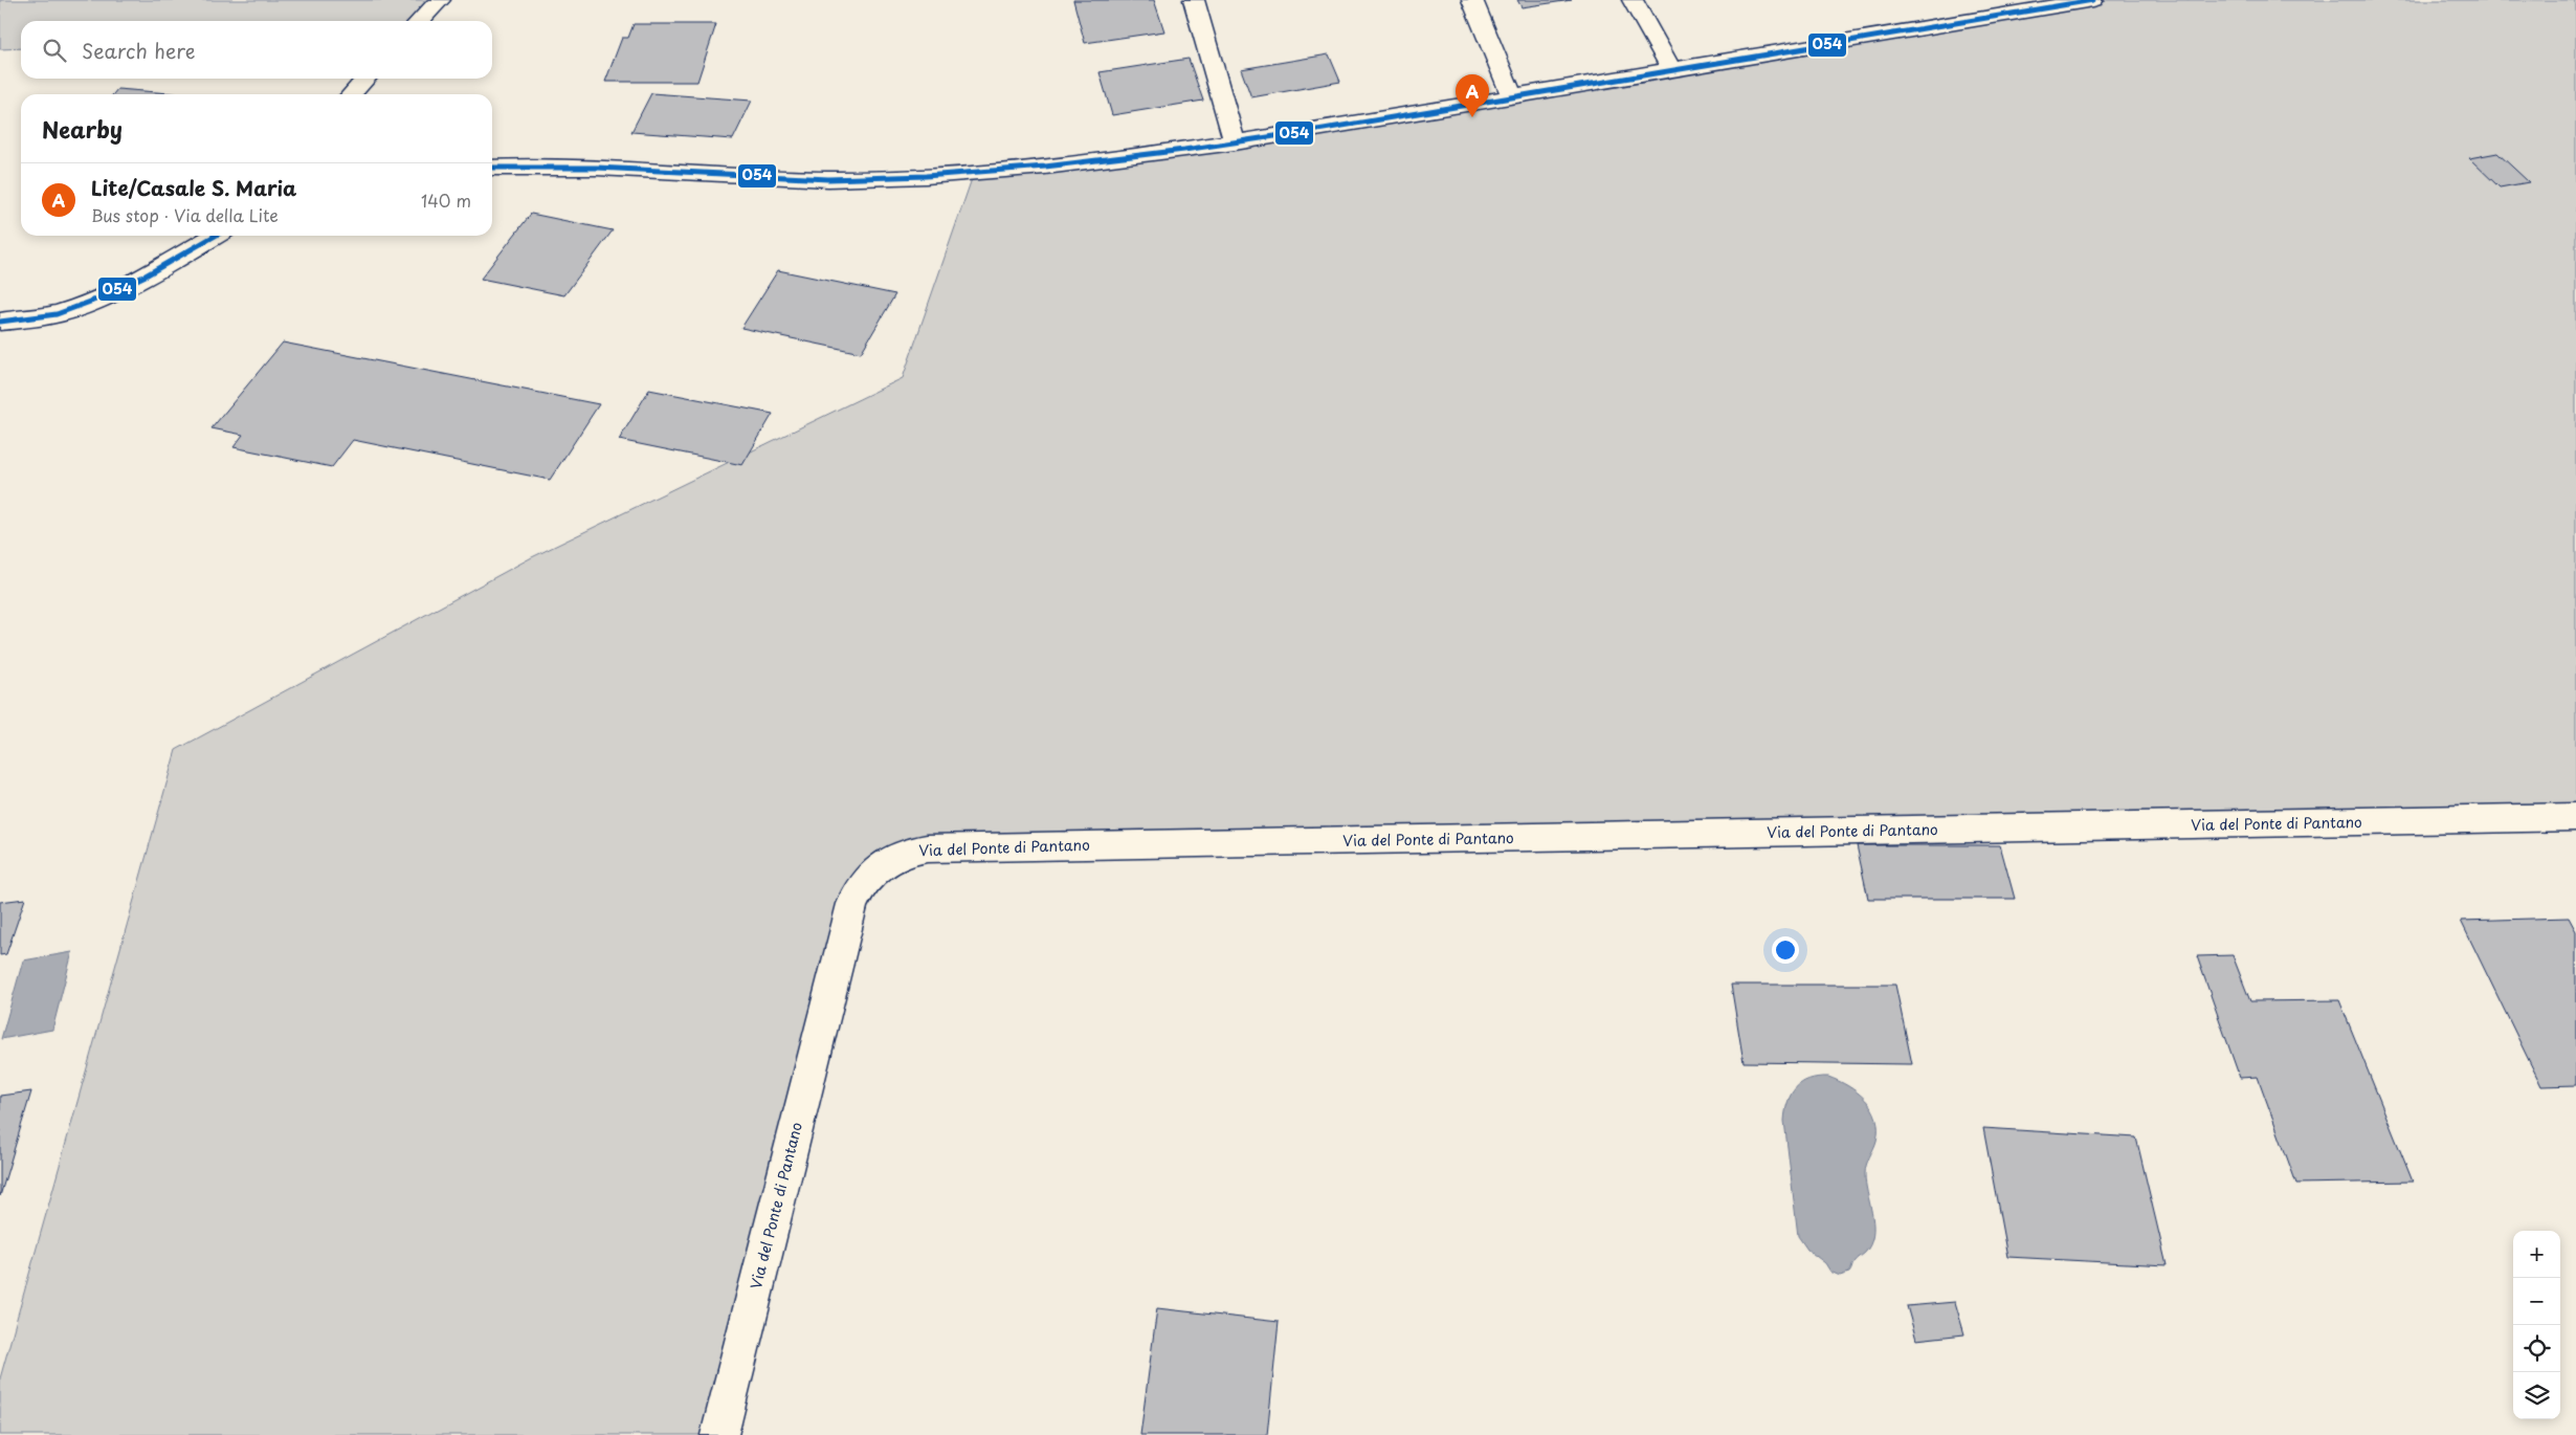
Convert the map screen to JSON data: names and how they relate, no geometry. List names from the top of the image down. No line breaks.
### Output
{"streets":{"street":["Via del Ponte di Pantano"]},"lines":["transit line 054"],"page":{"search":"Search here","pins":"A","heading":"Nearby","list":[{"mark":"A","name":"Lite/Casale S. Maria","note":"Bus stop · Via della Lite","value":"140 m"}],"map_buttons":["+","−"]}}
